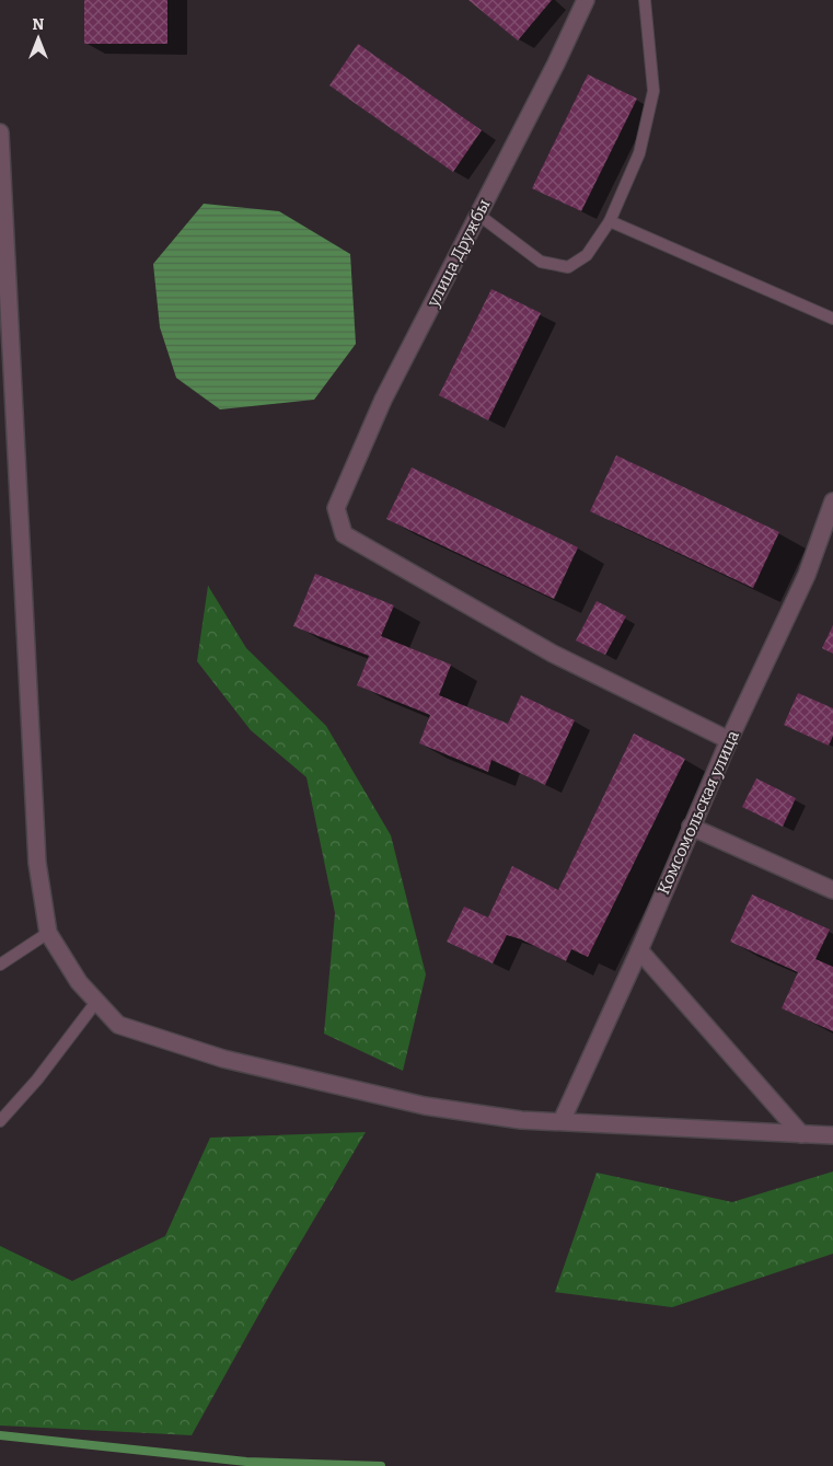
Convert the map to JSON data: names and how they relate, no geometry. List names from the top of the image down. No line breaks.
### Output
{"streets":{"street":["улица Дружбы","Комсомольская улица"]},"crossings":[["улица Дружбы","Комсомольская улица"]],"north":"top"}
